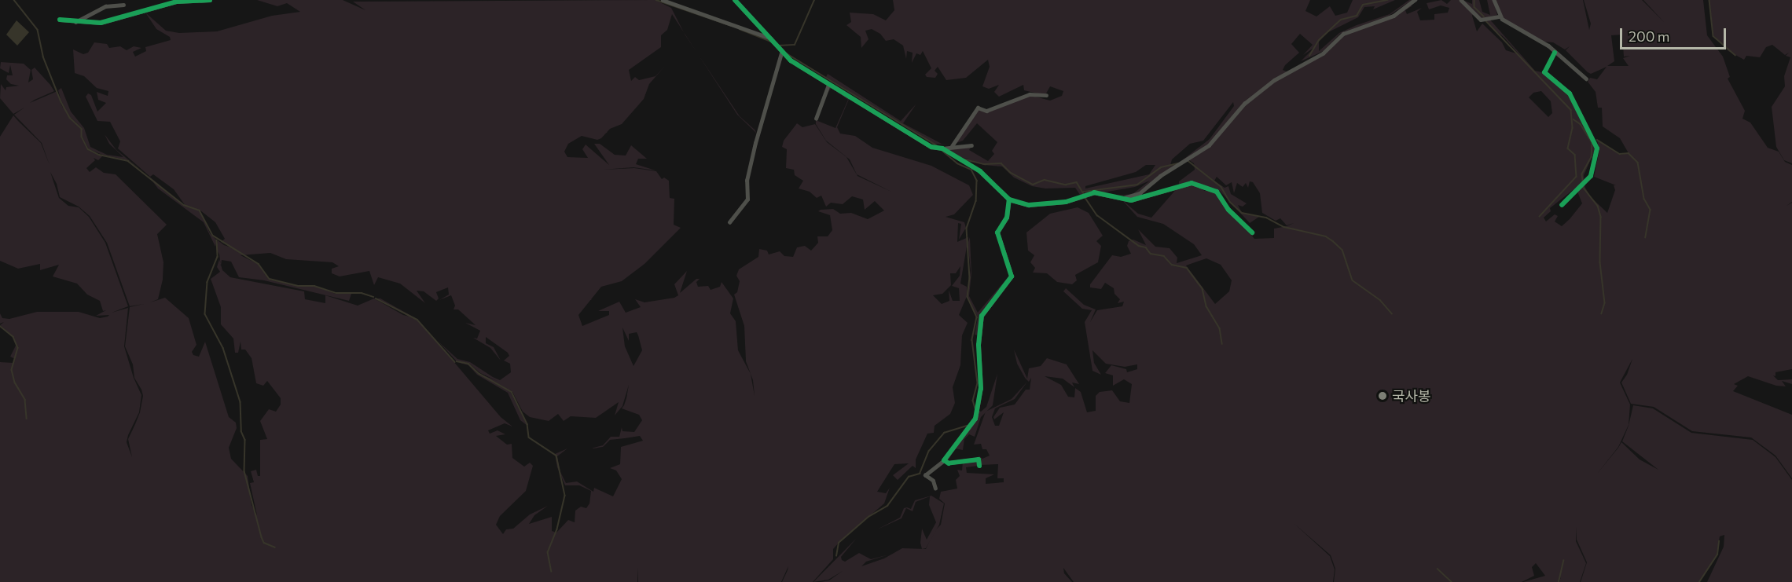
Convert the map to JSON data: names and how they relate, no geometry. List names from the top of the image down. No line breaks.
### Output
{"places":["국사봉"],"scale_bar":"200 m"}
